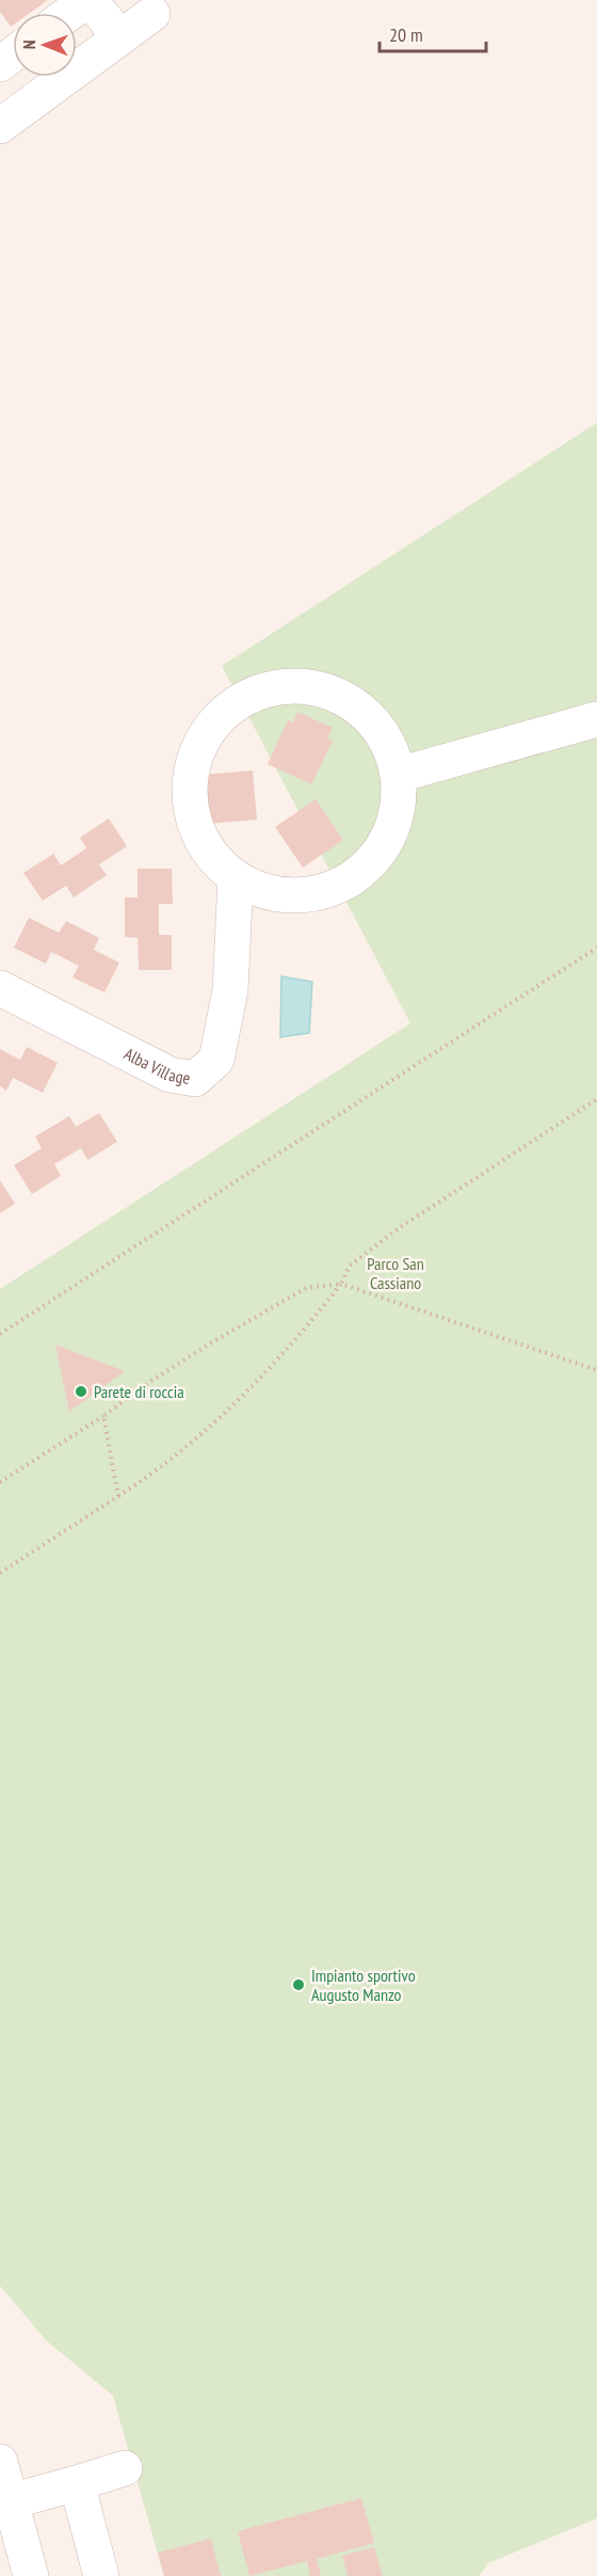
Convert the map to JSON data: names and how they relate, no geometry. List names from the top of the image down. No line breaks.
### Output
{"streets":{"street":["Alba Village"]},"parks":["Parco San Cassiano"],"places":["Parete di roccia","Impianto sportivo Augusto Manzo"],"scale_bar":"20 m","north":"left"}
